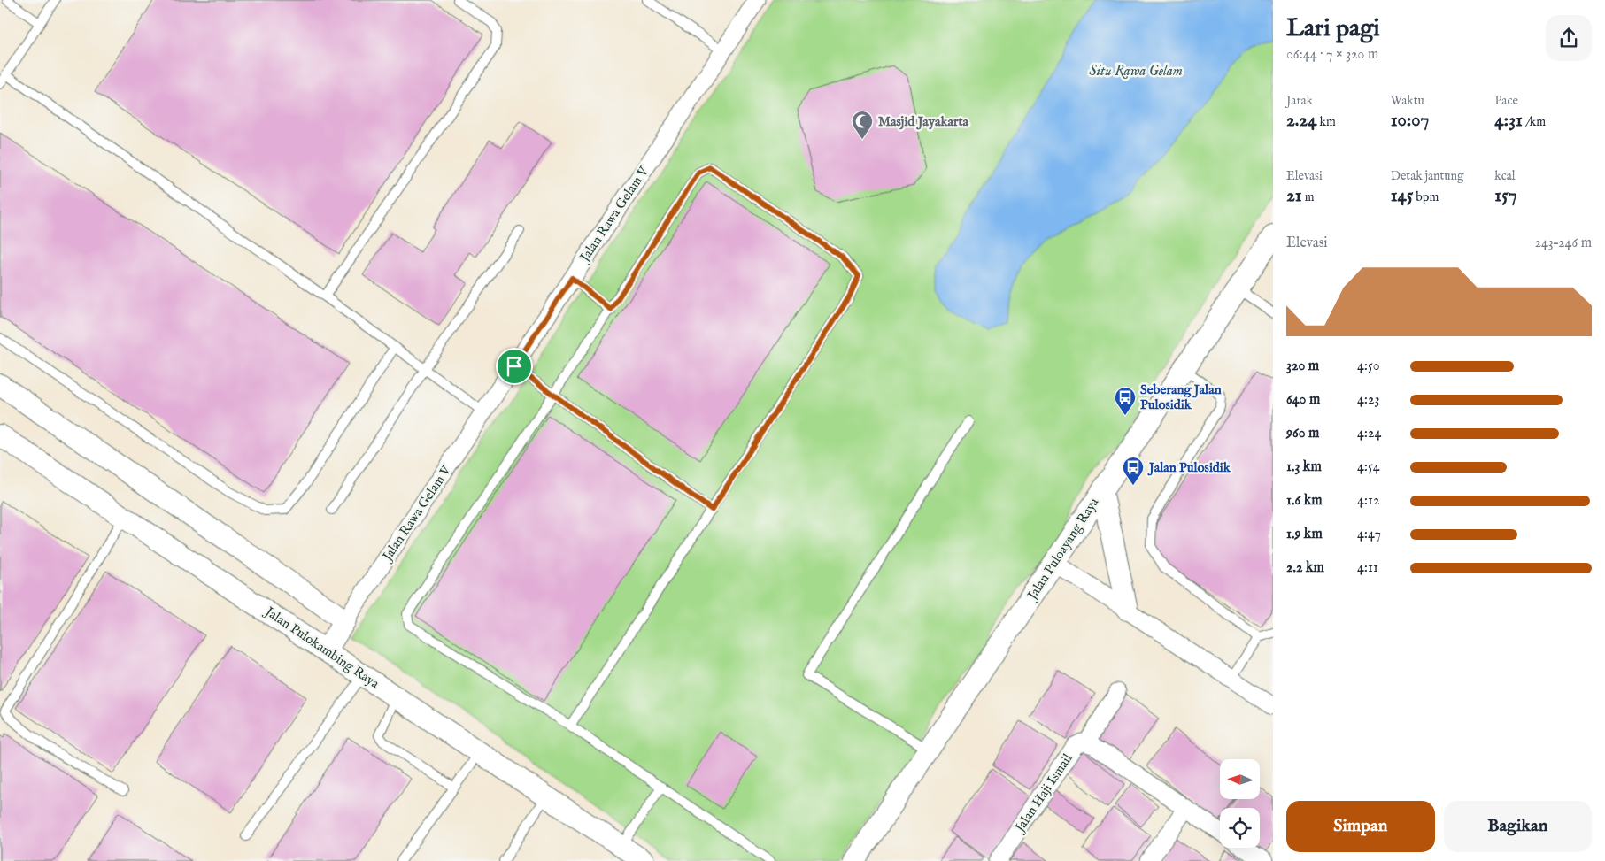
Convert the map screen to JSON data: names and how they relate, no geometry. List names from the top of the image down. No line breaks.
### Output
{"streets":{"street":["Jalan Rawa Gelam V","Jalan Puloayang Raya","Jalan Pulokambing Raya","Jalan Haji Ismail"]},"crossings":[["Jalan Rawa Gelam V","Jalan Pulokambing Raya"]],"water":["Situ Rawa Gelam"],"places":{"mosque":["Masjid Jayakarta"],"bus stop":["Seberang Jalan Pulosidik","Jalan Pulosidik"]},"north":"left","page":{"heading":["Lari pagi","06:44 · 7 × 320 m"],"stats":[["Jarak","2.24 km"],["Waktu","10:07"],["Pace","4:31 /km"],["Elevasi","21 m"],["Detak jantung","145 bpm"],["kcal","157"]],"chart":["Elevasi","243–246 m"],"list":[{"name":"320 m","note":"4:50"},{"name":"640 m","note":"4:23"},{"name":"960 m","note":"4:24"},{"name":"1.3 km","note":"4:54"},{"name":"1.6 km","note":"4:12"},{"name":"1.9 km","note":"4:47"},{"name":"2.2 km","note":"4:11"}],"buttons":["Simpan","Bagikan"]}}
